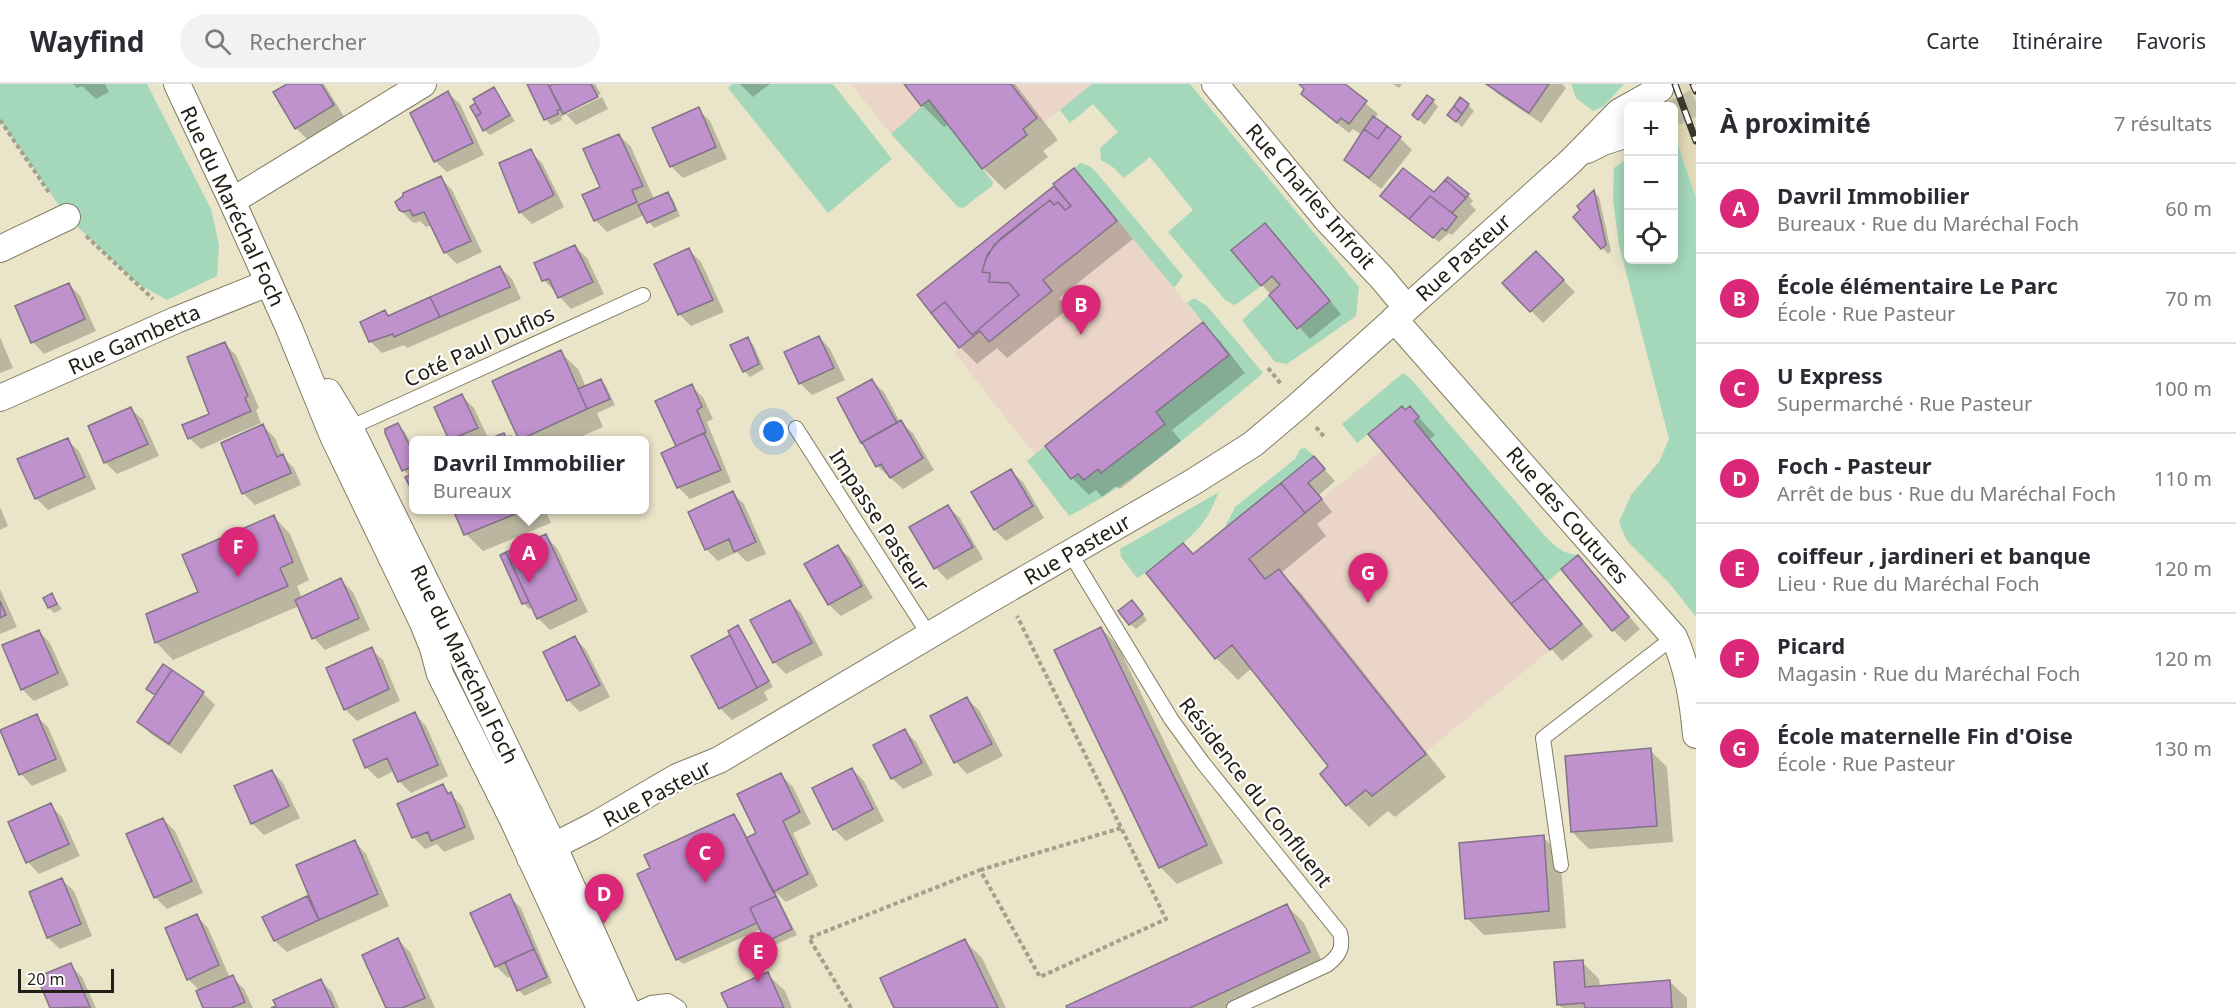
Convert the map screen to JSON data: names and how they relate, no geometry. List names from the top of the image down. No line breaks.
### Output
{"streets":{"street":["Rue Charles Infroit","Rue du Maréchal Foch","Rue Pasteur","Rue Gambetta","Rue des Coutures"],"lane":["Coté Paul Duflos","Impasse Pasteur","Résidence du Confluent"]},"crossings":[["Rue Charles Infroit","Rue Pasteur"],["Rue Charles Infroit","Rue des Coutures"],["Rue du Maréchal Foch","Rue Pasteur"],["Rue du Maréchal Foch","Rue Gambetta"],["Rue du Maréchal Foch","Coté Paul Duflos"],["Rue Pasteur","Rue des Coutures"],["Rue Pasteur","Impasse Pasteur"],["Rue Pasteur","Résidence du Confluent"]],"scale_bar":"20 m","page":{"header":"Wayfind","search":"Rechercher","nav":["Carte","Itinéraire","Favoris"],"heading":["À proximité","7 résultats"],"map_buttons":["+","−"],"list":[{"mark":"A","name":"Davril Immobilier","note":"Bureaux · Rue du Maréchal Foch","value":"60 m"},{"mark":"B","name":"École élémentaire Le Parc","note":"École · Rue Pasteur","value":"70 m"},{"mark":"C","name":"U Express","note":"Supermarché · Rue Pasteur","value":"100 m"},{"mark":"D","name":"Foch - Pasteur","note":"Arrêt de bus · Rue du Maréchal Foch","value":"110 m"},{"mark":"E","name":"coiffeur , jardineri et banque","note":"Lieu · Rue du Maréchal Foch","value":"120 m"},{"mark":"F","name":"Picard","note":"Magasin · Rue du Maréchal Foch","value":"120 m"},{"mark":"G","name":"École maternelle Fin d'Oise","note":"École · Rue Pasteur","value":"130 m"}],"pins":["B","F","A","G","C","D","E"],"popup":["Davril Immobilier","Bureaux"],"scale":"20 m"}}
